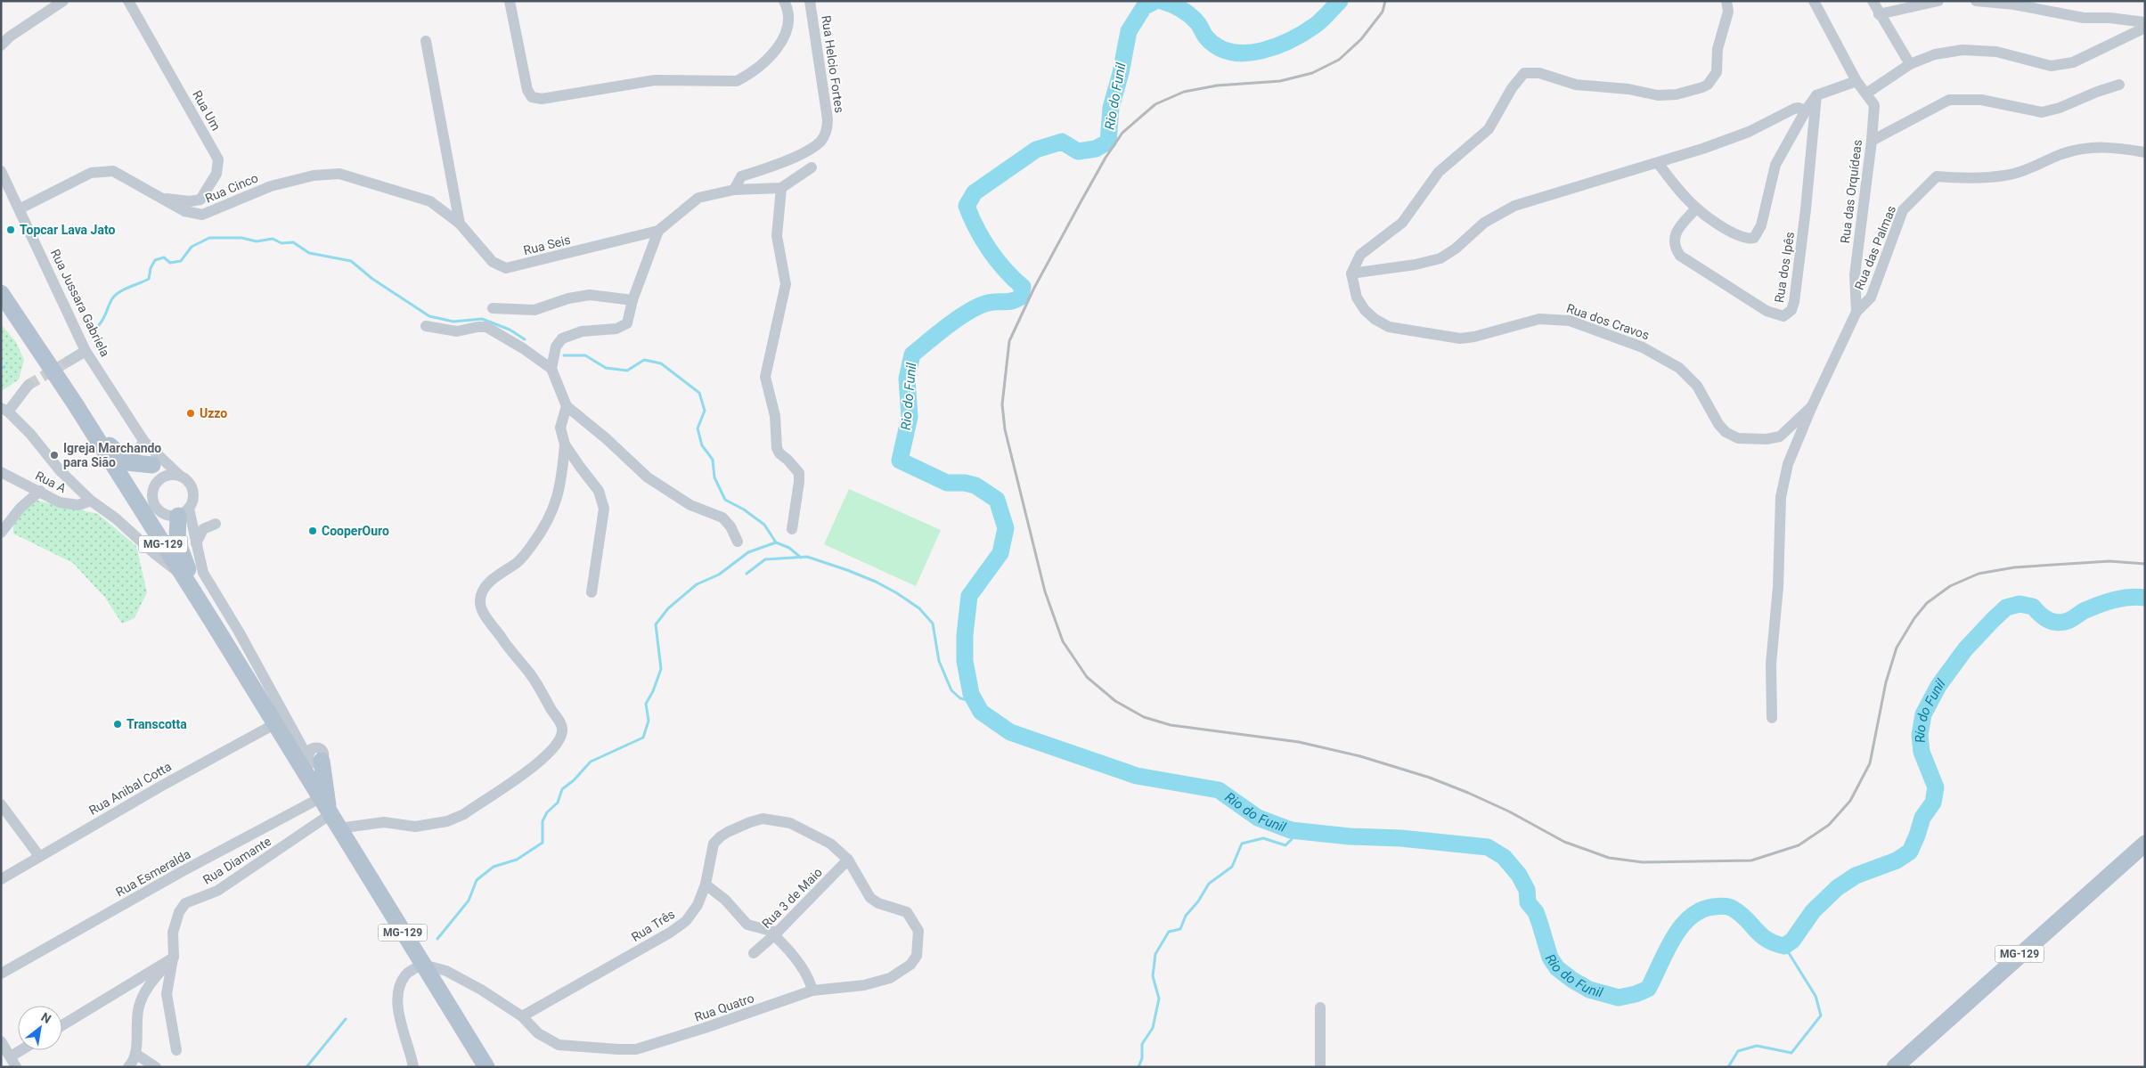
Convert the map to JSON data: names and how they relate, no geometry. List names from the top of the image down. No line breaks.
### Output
{"streets":{"main road":["MG-129"],"street":["Rua Helcio Fortes","Rua Um","Rua Cinco","Rua das Orquídeas","Rua Seis","Rua das Palmas","Rua dos Ipês","Rua Jussara Gabriela","Rua dos Cravos","Rua A","Rua Anibal Cotta","Rua Diamante","Rua Esmeralda","Rua 3 de Maio","Rua Três","Rua Quatro"]},"crossings":[["Rua Um","Rua Cinco"],["Rua Cinco","Rua Seis"],["Rua Cinco","Rua Jussara Gabriela"],["Rua das Orquídeas","Rua das Palmas"],["Rua das Palmas","Rua dos Cravos"],["MG-129","Rua Anibal Cotta"],["MG-129","Rua Diamante"],["MG-129","Rua Esmeralda"],["MG-129","Rua Quatro"],["Rua Diamante","Rua Esmeralda"],["Rua 3 de Maio","Rua Três"],["Rua 3 de Maio","Rua Quatro"],["Rua Três","Rua Quatro"]],"water":["Rio do Funil"],"places":["Topcar Lava Jato","Uzzo","Igreja Marchando para Sião","CooperOuro","Transcotta"],"north":"top right"}
